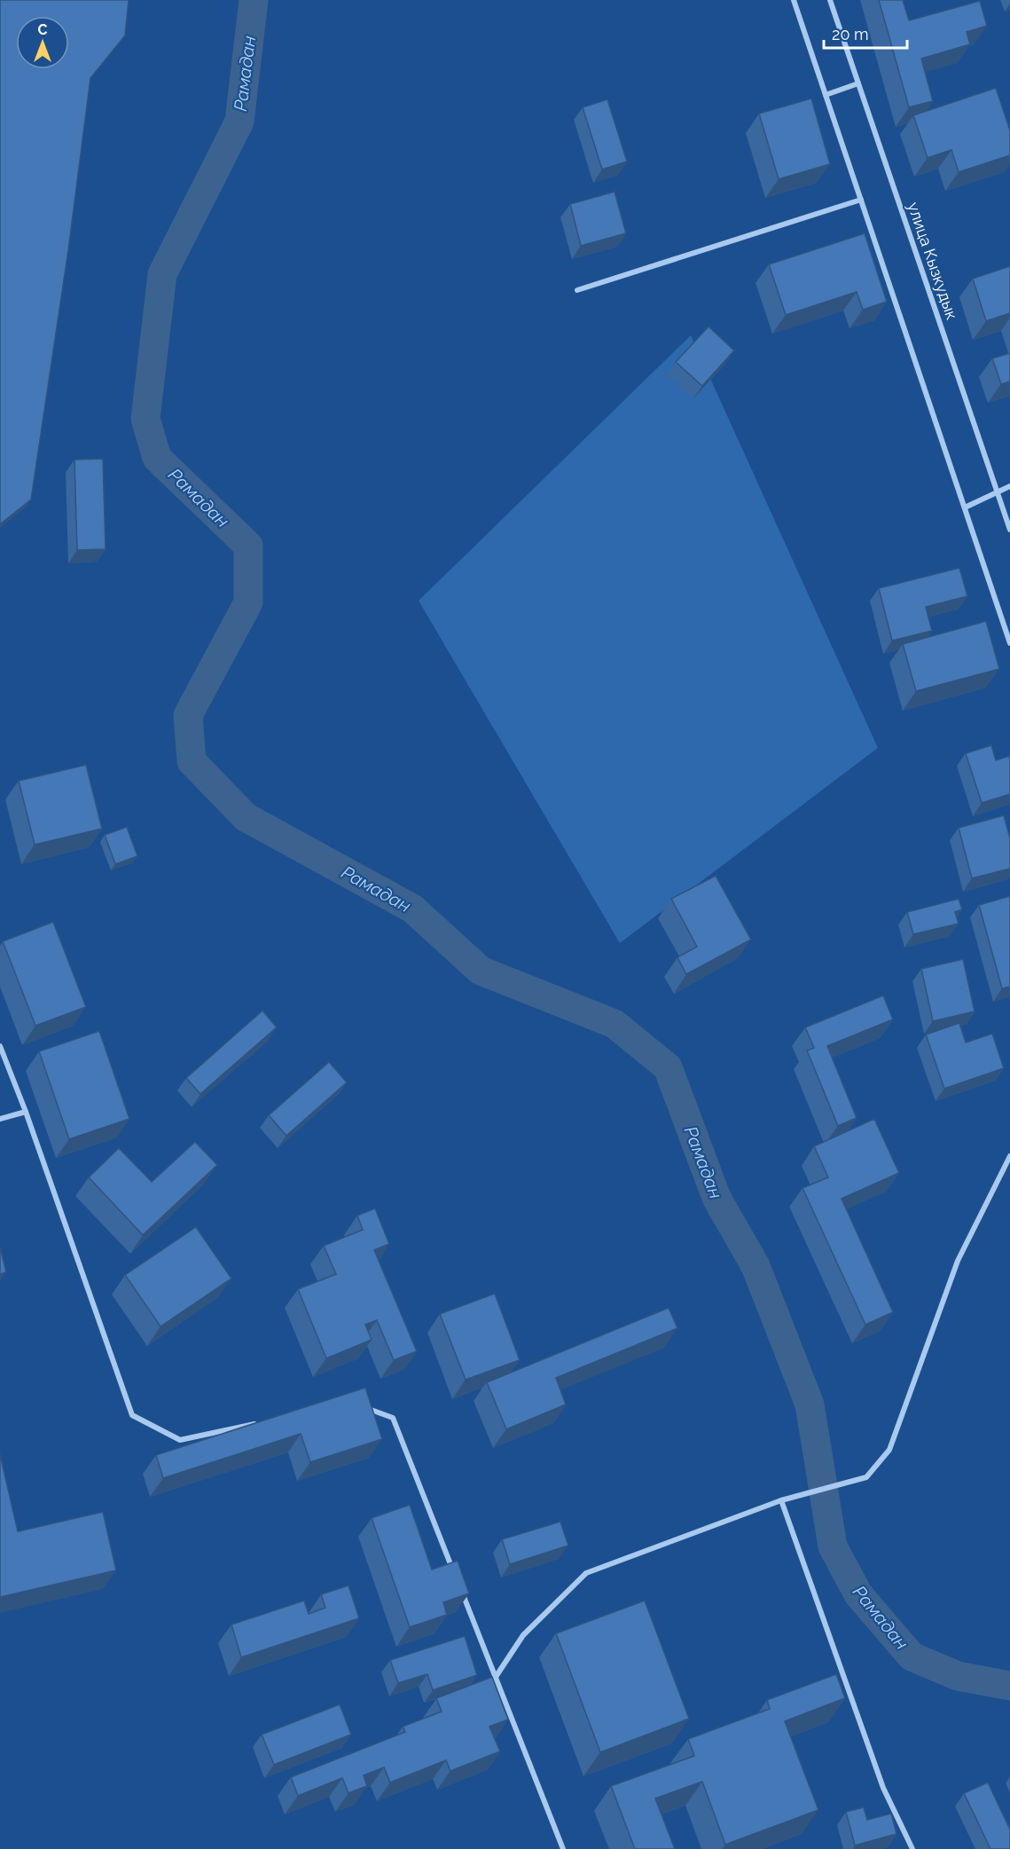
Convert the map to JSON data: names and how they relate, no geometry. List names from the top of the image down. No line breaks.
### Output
{"streets":{"street":["улица Кызкудык"]},"water":["Рамадан"],"scale_bar":"20 m","north":"top"}
